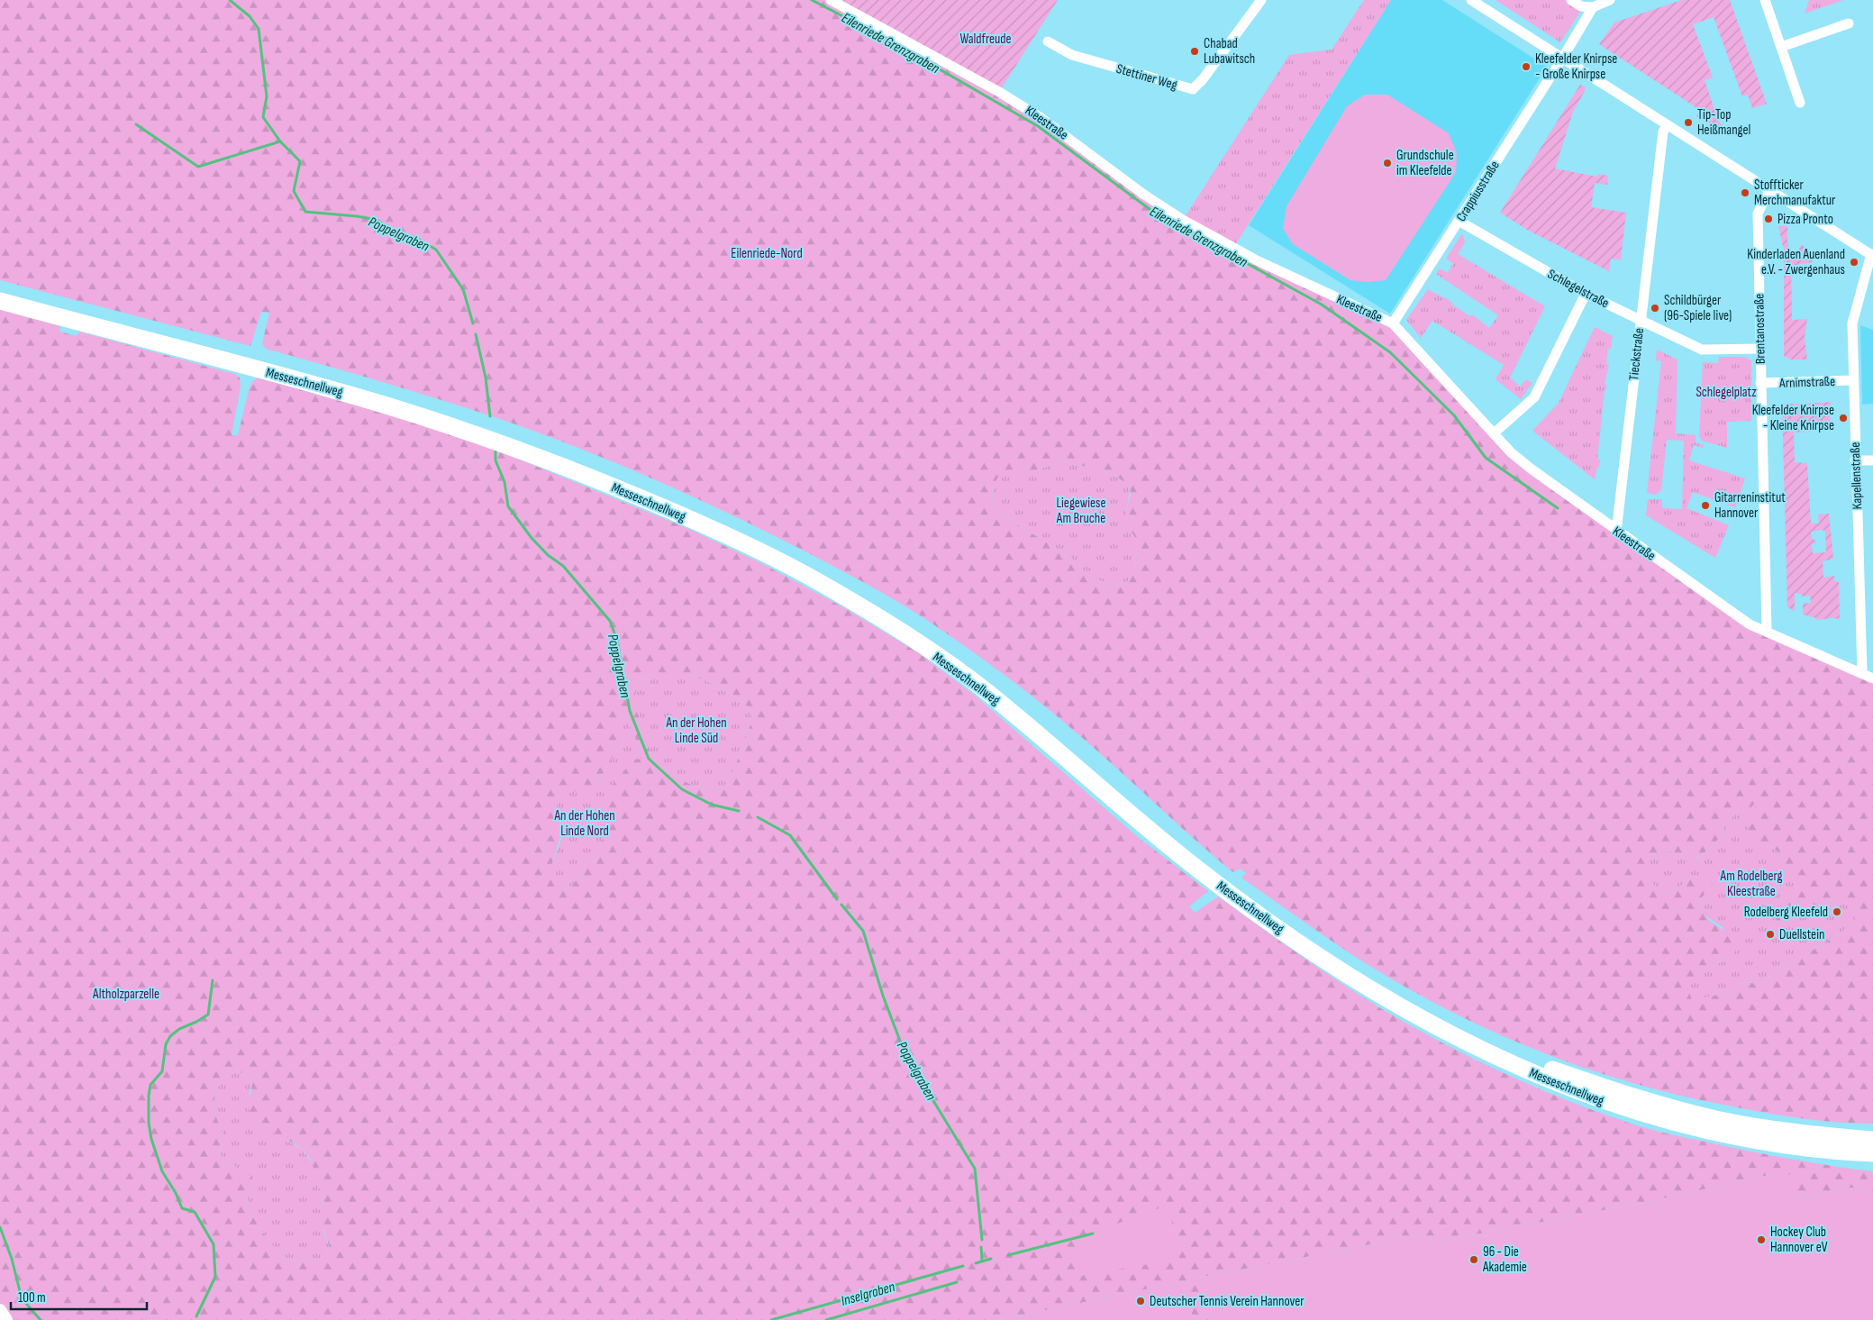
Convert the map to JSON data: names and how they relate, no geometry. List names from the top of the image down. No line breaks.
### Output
{"streets":{"highway":["Messeschnellweg"],"street":["Stettiner Weg","Kleestraße","Crappiusstraße","Schlegelstraße","Brentanostraße","Tieckstraße","Arnimstraße","Kapellenstraße"]},"crossings":[["Kleestraße","Crappiusstraße"],["Kleestraße","Brentanostraße"],["Kleestraße","Tieckstraße"],["Kleestraße","Kapellenstraße"],["Crappiusstraße","Schlegelstraße"],["Schlegelstraße","Brentanostraße"],["Schlegelstraße","Tieckstraße"],["Brentanostraße","Arnimstraße"],["Arnimstraße","Kapellenstraße"]],"water":["Eilenriede Grenzgraben","Poppelgraben","Inselgraben"],"parks":["Waldfreude","Eilenriede-Nord","Schlegelplatz","Liegewiese Am Bruche","An der Hohen Linde Süd","An der Hohen Linde Nord","Am Rodelberg Kleestraße","Altholzparzelle"],"places":["Chabad Lubawitsch","Kleefelder Knirpse - Große Knirpse","Tip-Top Heißmangel","Grundschule im Kleefelde","Stoffticker Merchmanufaktur","Pizza Pronto","Kinderladen Auenland e.V. - Zwergenhaus","Schildbürger (96-Spiele live)","Kleefelder Knirpse - Kleine Knirpse","Gitarreninstitut Hannover","Rodelberg Kleefeld","Duellstein","Hockey Club Hannover eV","96 - Die Akademie","Deutscher Tennis Verein Hannover"],"scale_bar":"100 m"}
